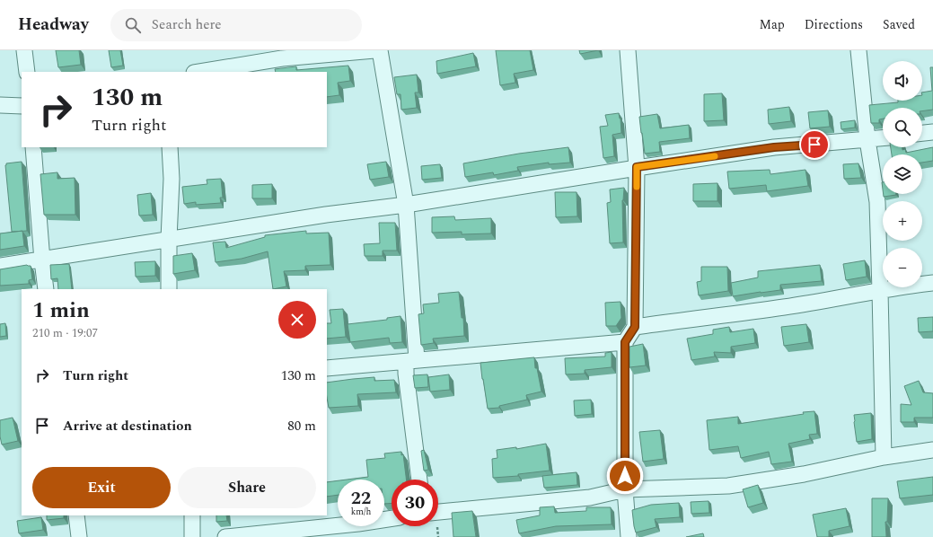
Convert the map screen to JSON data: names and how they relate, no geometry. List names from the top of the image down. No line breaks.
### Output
{"page":{"header":"Headway","search":"Search here","nav":["Map","Directions","Saved"],"map_buttons":["+","−"],"turn":["130 m","Turn right"],"heading":["1 min","210 m · 19:07"],"list":[{"name":"Turn right","value":"130 m"},{"name":"Arrive at destination","value":"80 m"}],"buttons":["Exit","Share"],"speed":"22 km/h","limit":"30"}}
